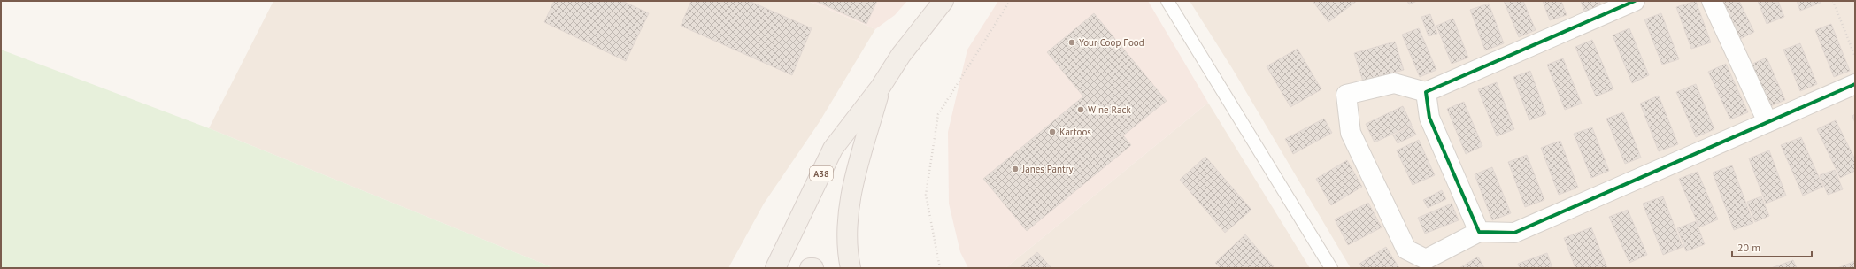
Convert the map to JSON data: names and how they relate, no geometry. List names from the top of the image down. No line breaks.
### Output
{"streets":{"main road":["A38"]},"places":["Your Coop Food","Wine Rack","Kartoos","Janes Pantry"],"scale_bar":"20 m"}
